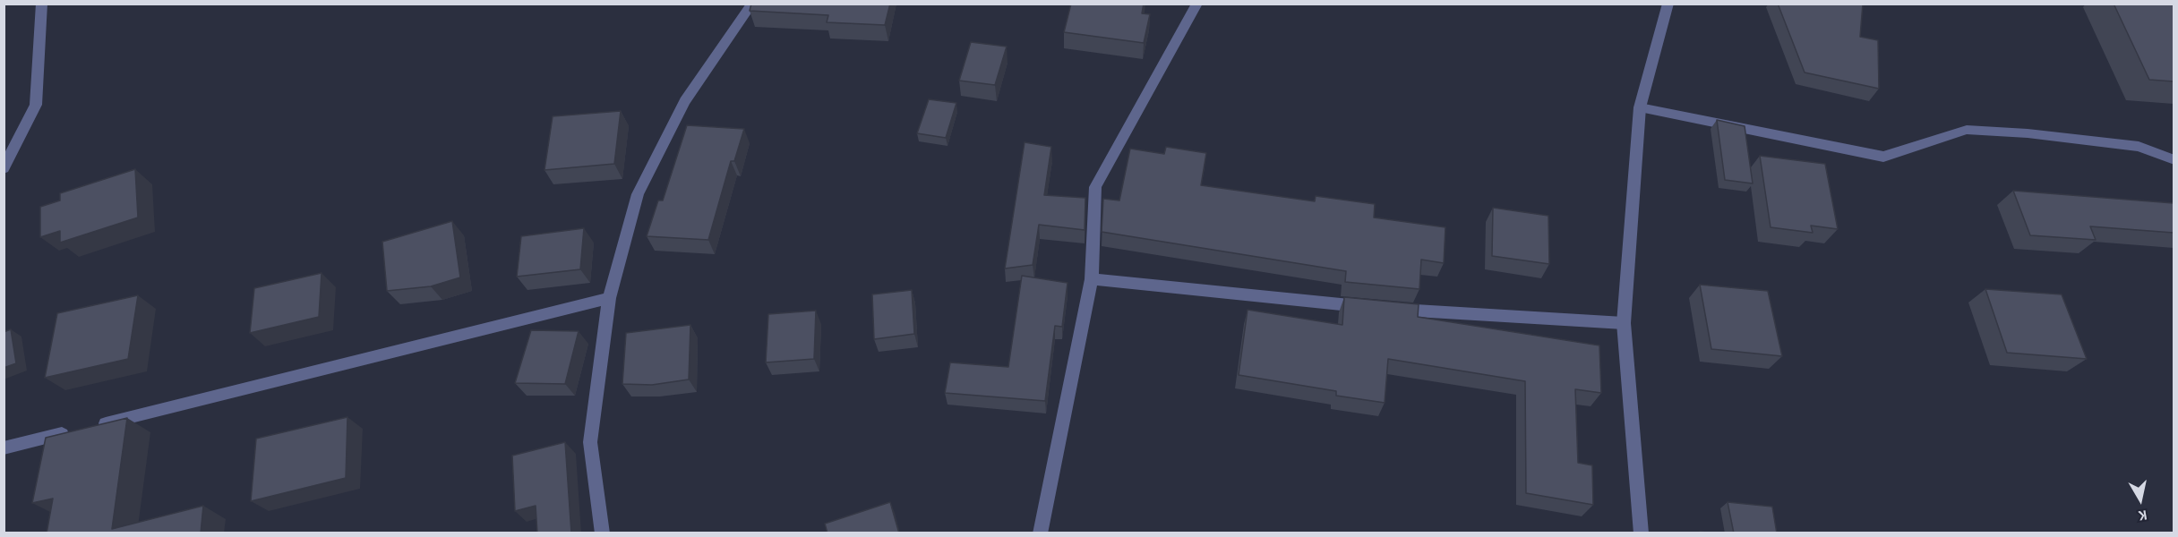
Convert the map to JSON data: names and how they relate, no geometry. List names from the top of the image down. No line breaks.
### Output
{"north":"bottom"}
